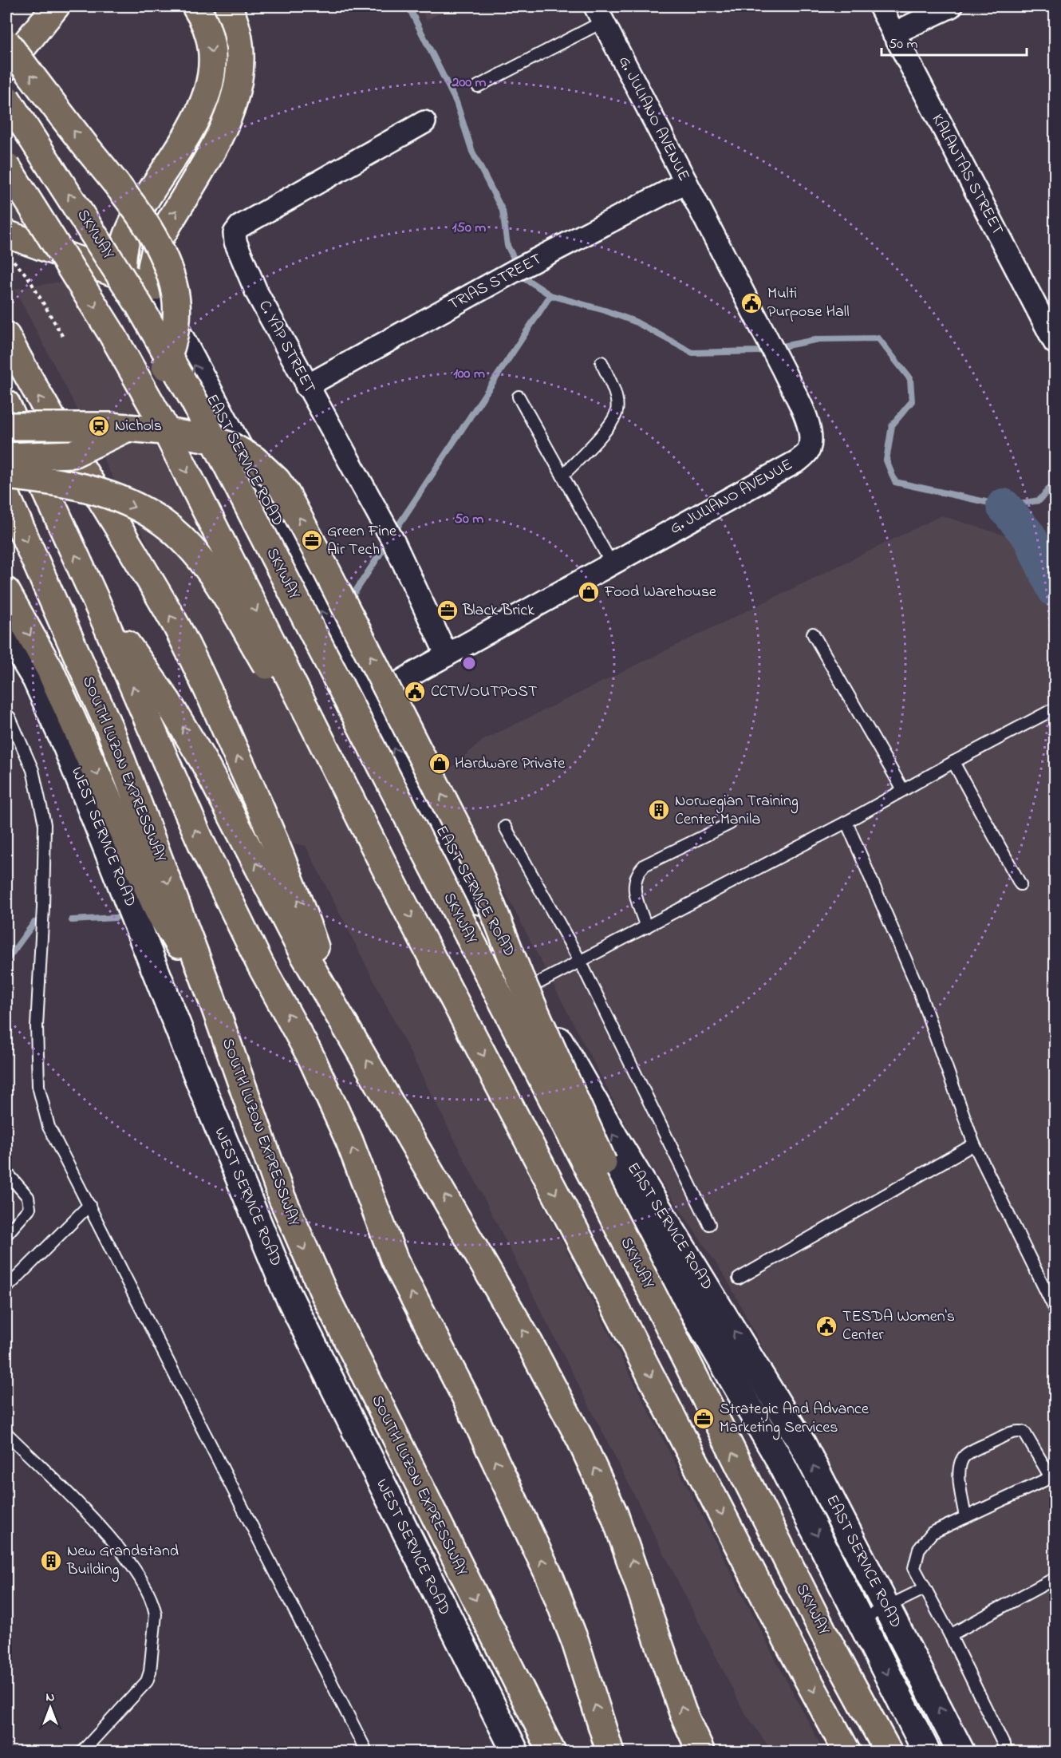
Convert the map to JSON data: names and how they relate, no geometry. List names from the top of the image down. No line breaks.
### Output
{"streets":{"main road":["SKYWAY","EAST SERVICE ROAD","SOUTH LUZON EXPRESSWAY","WEST SERVICE ROAD"],"street":["G. JULIANO AVENUE","KALANTAS STREET","TRIAS STREET","C. YAP STREET"]},"crossings":[["G. JULIANO AVENUE","TRIAS STREET"],["G. JULIANO AVENUE","C. YAP STREET"],["G. JULIANO AVENUE","EAST SERVICE ROAD"],["TRIAS STREET","C. YAP STREET"]],"places":{"public building":["Multi Purpose Hall","CCTV/OUTPOST","TESDA Women's Center"],"station":["Nichols"],"office":["Green Fine Air Tech","Black Brick","Strategic And Advance Marketing Services"],"shop":["Food Warehouse","Hardware Private"],"building":["Norwegian Training Center Manila","New Grandstand Building"]},"scale_bar":"50 m","north":"top","rings":["200 m","150 m","100 m","50 m"]}
